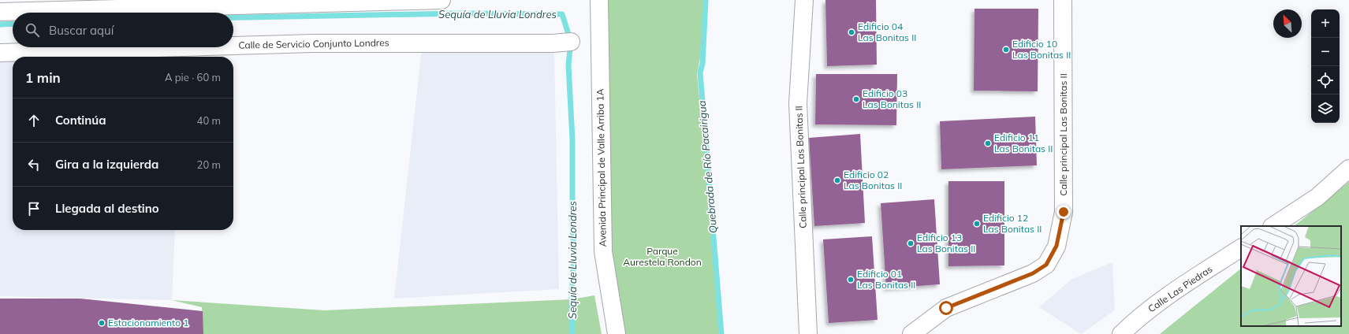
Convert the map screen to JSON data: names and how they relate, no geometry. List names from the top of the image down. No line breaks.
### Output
{"streets":{"street":["Calle de Servicio Conjunto Londres","Calle principal Las Bonitas II","Avenida Principal de Valle Arriba 1A","Calle Las Piedras"]},"water":["Sequía de Lluvia Londres","Quebrada de Río Pacairigua"],"parks":["Parque Aurestela Rondon"],"places":["Edificio 04 Las Bonitas II","Edificio 10 Las Bonitas II","Edificio 03 Las Bonitas II","Edificio 11 Las Bonitas II","Edificio 02 Las Bonitas II","Edificio 12 Las Bonitas II","Edificio 13 Las Bonitas II","Edificio 01 Las Bonitas II","Estacionamiento 1"],"north":"top left","page":{"map_buttons":["+","−"],"search":"Buscar aquí","heading":["1 min","A pie · 60 m"],"list":[["Continúa","40 m"],["Gira a la izquierda","20 m"],"Llegada al destino"]}}
